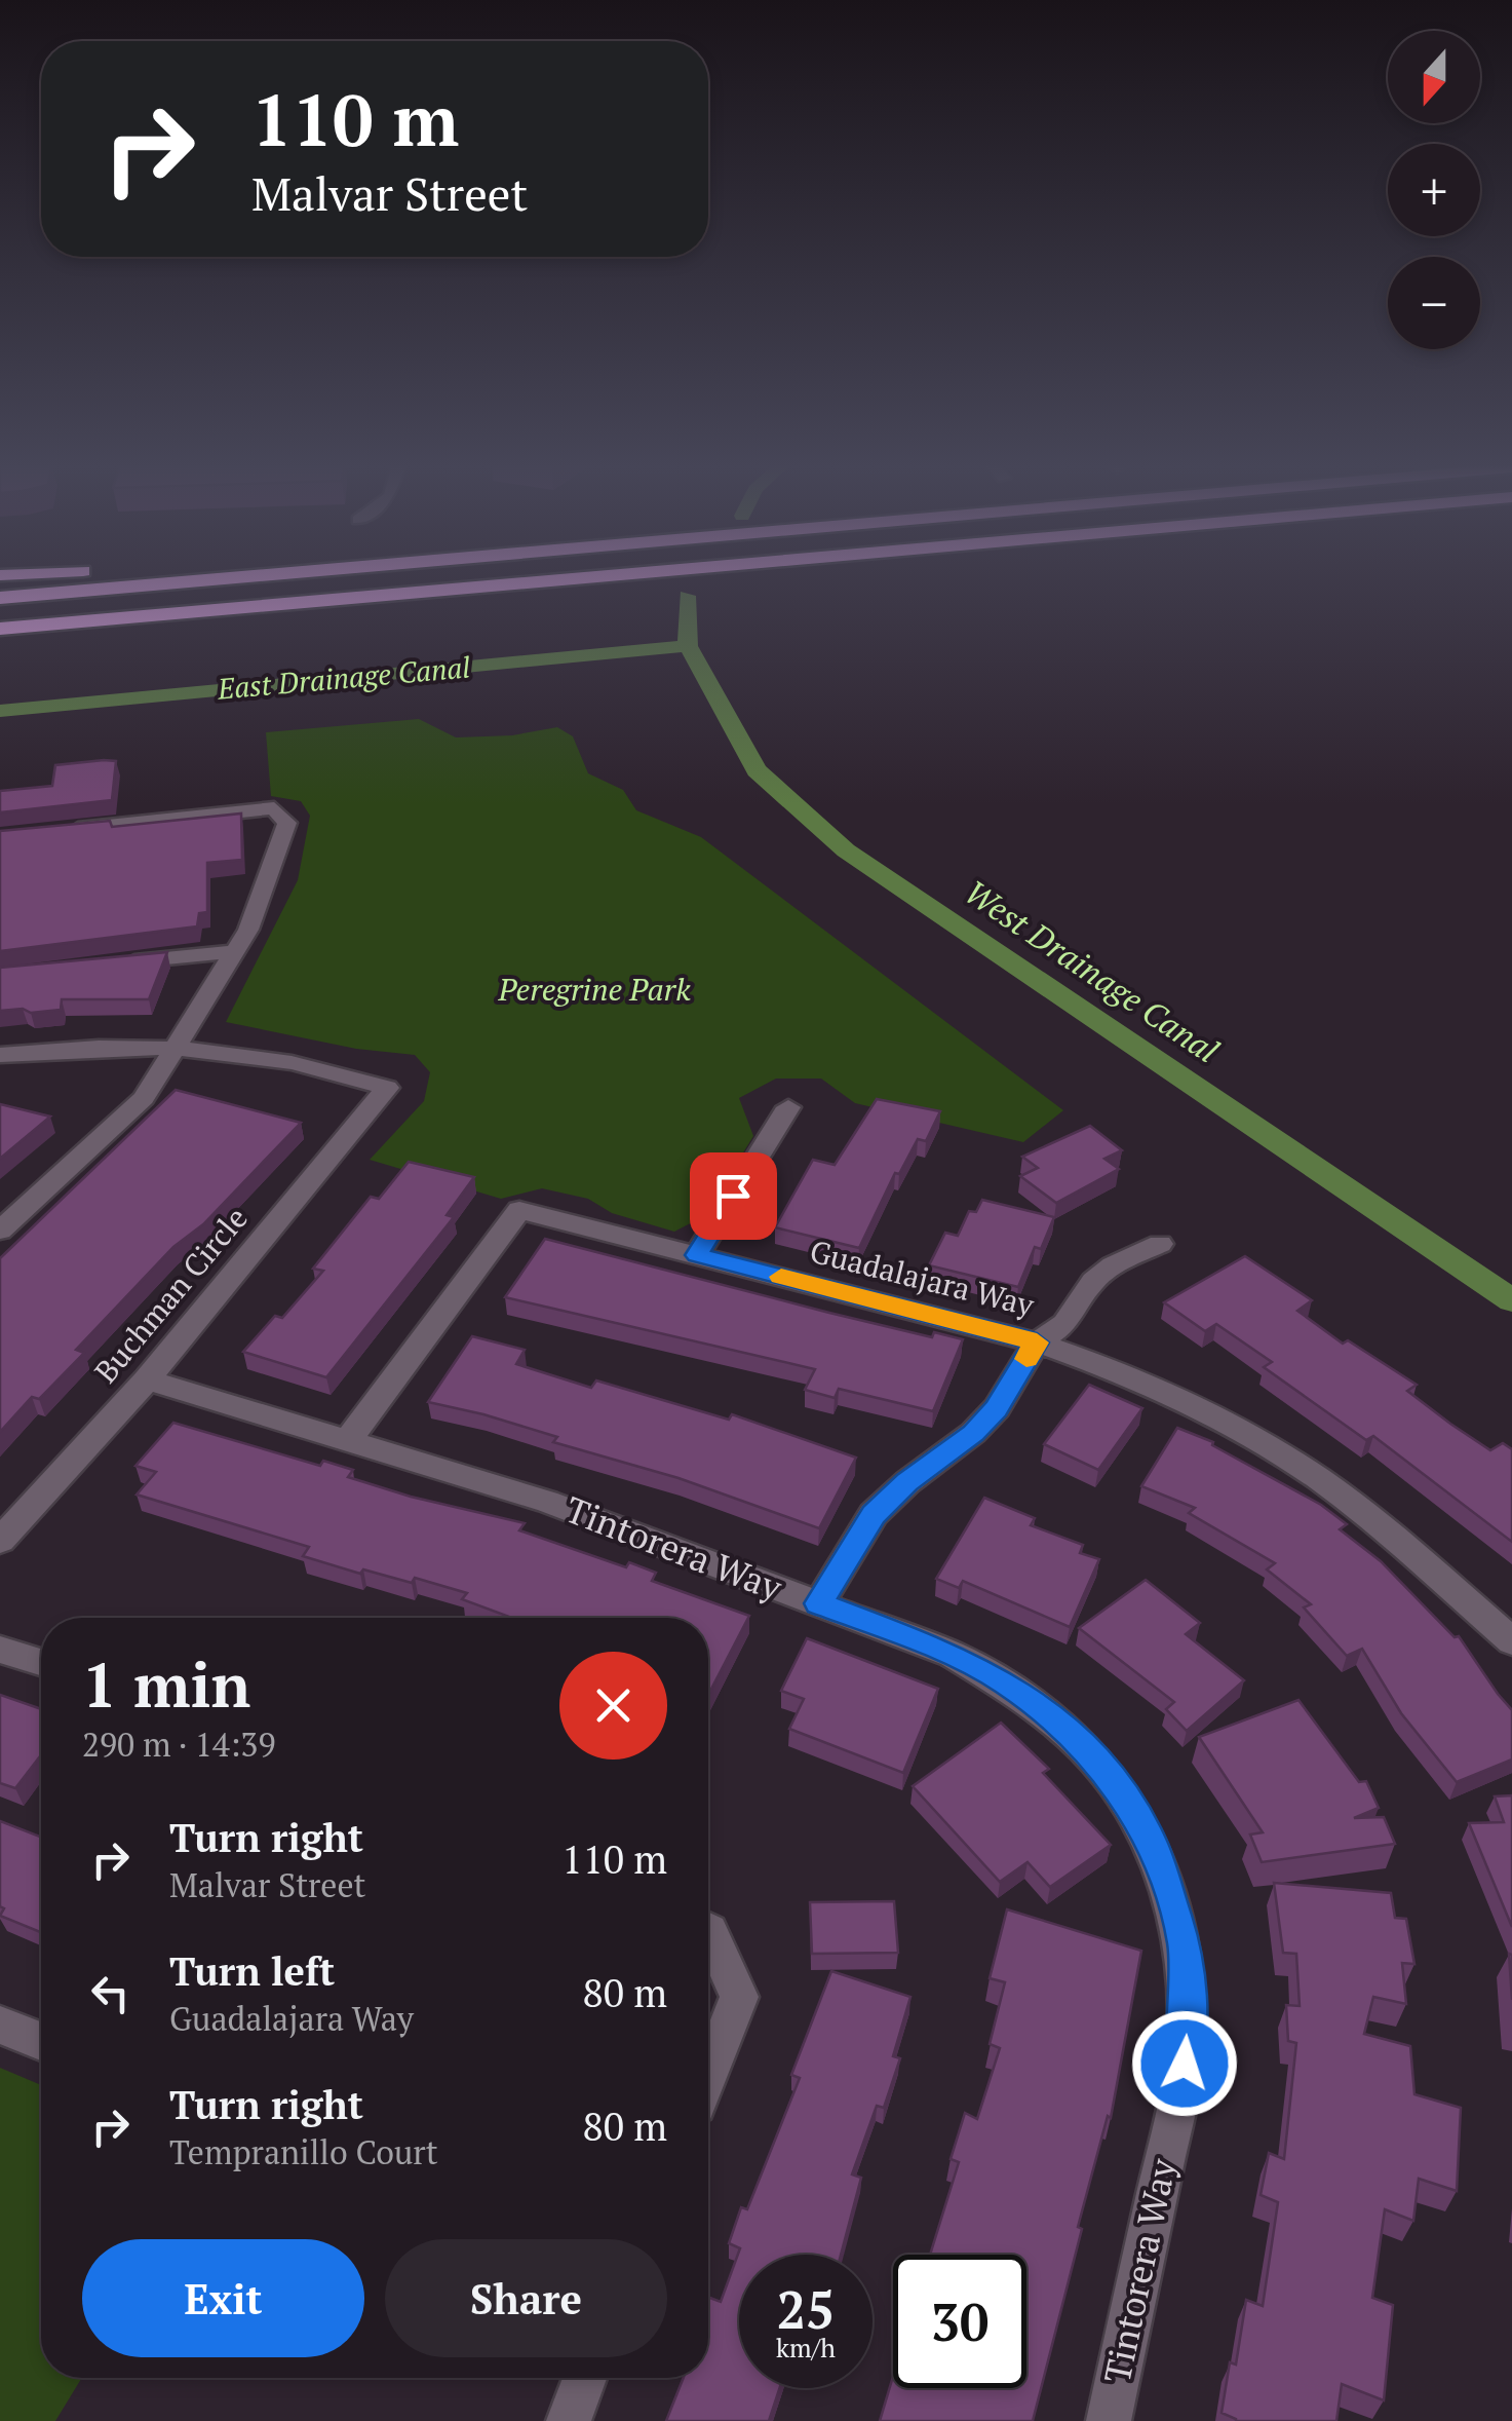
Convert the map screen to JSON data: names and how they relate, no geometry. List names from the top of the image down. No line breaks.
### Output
{"streets":{"street":["Guadalajara Way","Buchman Circle","Tintorera Way"]},"crossings":[["Guadalajara Way","Tintorera Way"],["Buchman Circle","Tintorera Way"]],"water":["East Drainage Canal","West Drainage Canal"],"parks":["Peregrine Park"],"north":"bottom","page":{"map_buttons":["+","−"],"turn":["110 m","Malvar Street"],"heading":["1 min","290 m · 14:39"],"list":[{"name":"Turn right","note":"Malvar Street","value":"110 m"},{"name":"Turn left","note":"Guadalajara Way","value":"80 m"},{"name":"Turn right","note":"Tempranillo Court","value":"80 m"}],"buttons":["Exit","Share"],"speed":"25 km/h","limit":"30"}}
